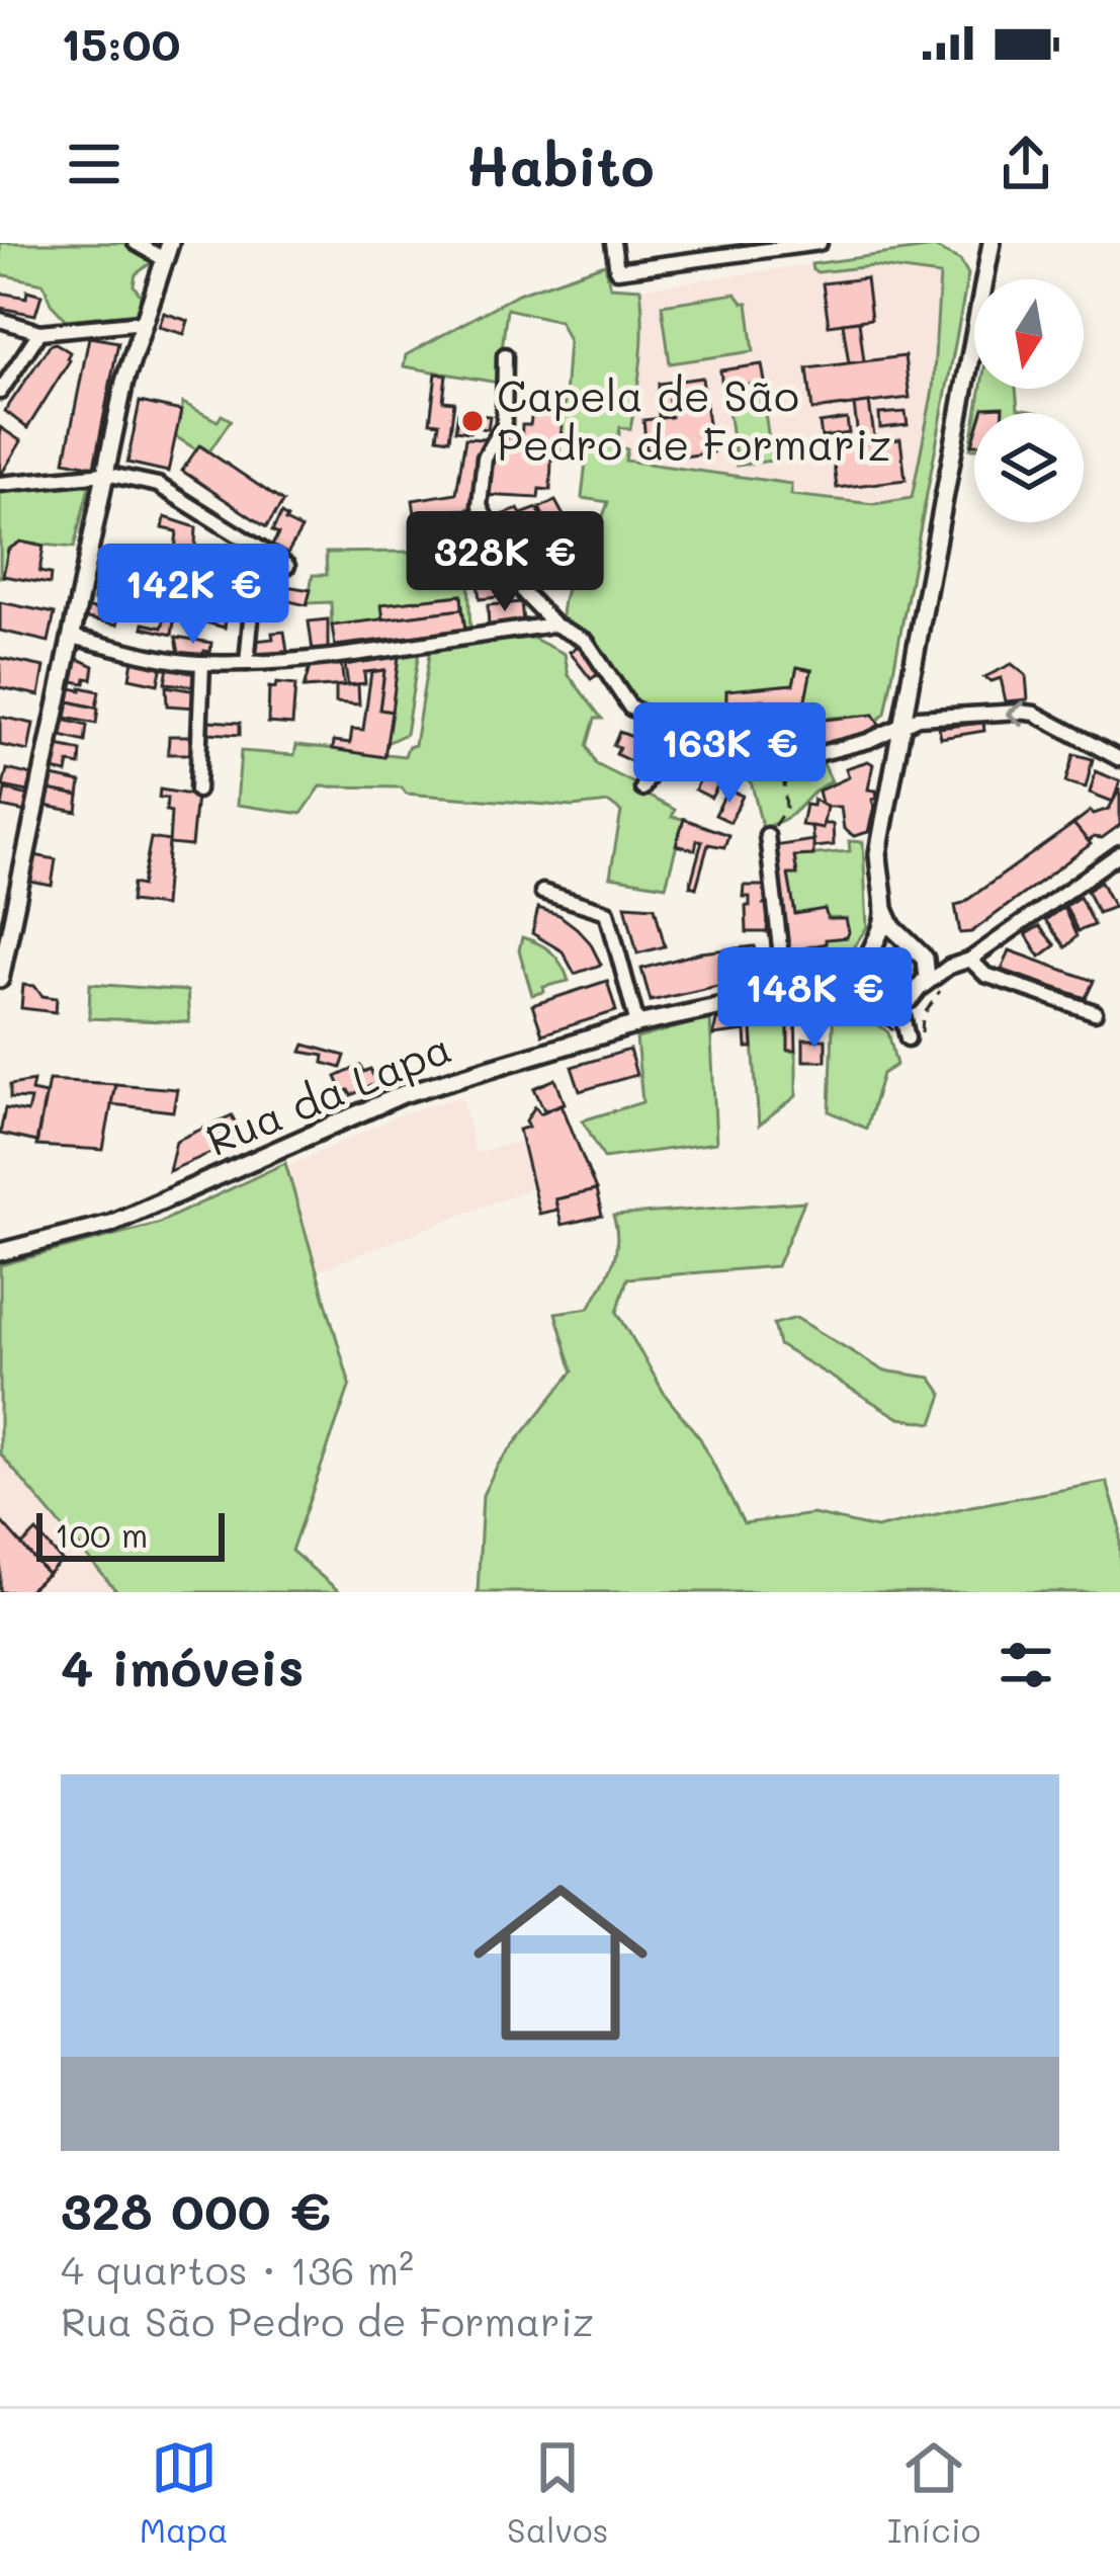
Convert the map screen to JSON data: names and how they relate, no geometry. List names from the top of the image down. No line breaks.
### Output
{"streets":{"main road":["Rua da Lapa"]},"places":["Capela de São Pedro de Formariz"],"scale_bar":"100 m","north":"bottom","page":{"status":"15:00","header":"Habito","price":["328K €","142K €","163K €","148K €"],"scale":"100 m","heading":"4 imóveis","list":[{"name":"328 000 €","note":"4 quartos · 136 m² · Rua São Pedro de Formariz"}],"tabs":["Mapa","Salvos","Início"]}}
